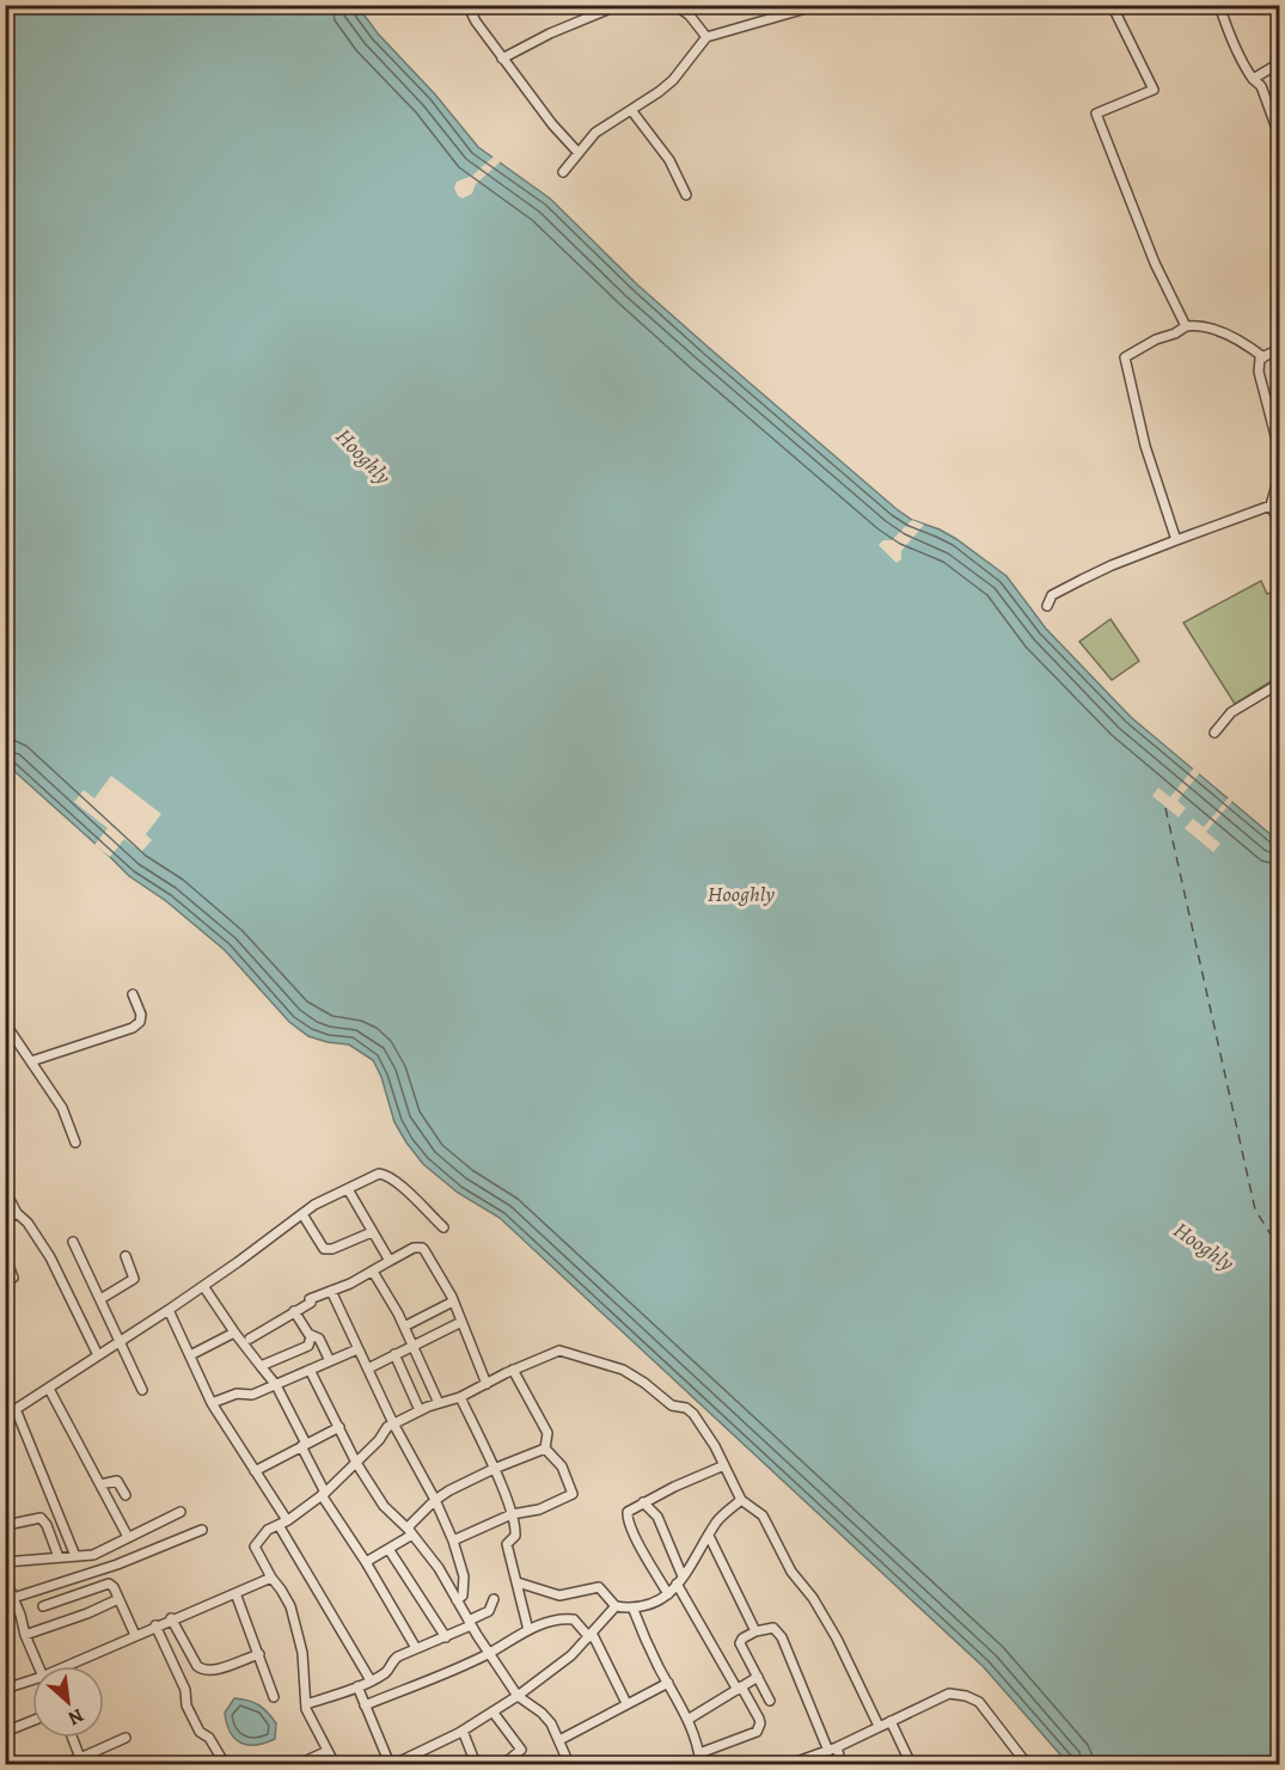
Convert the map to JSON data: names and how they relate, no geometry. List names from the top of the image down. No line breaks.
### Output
{"water":["Hooghly"],"north":"bottom right"}
